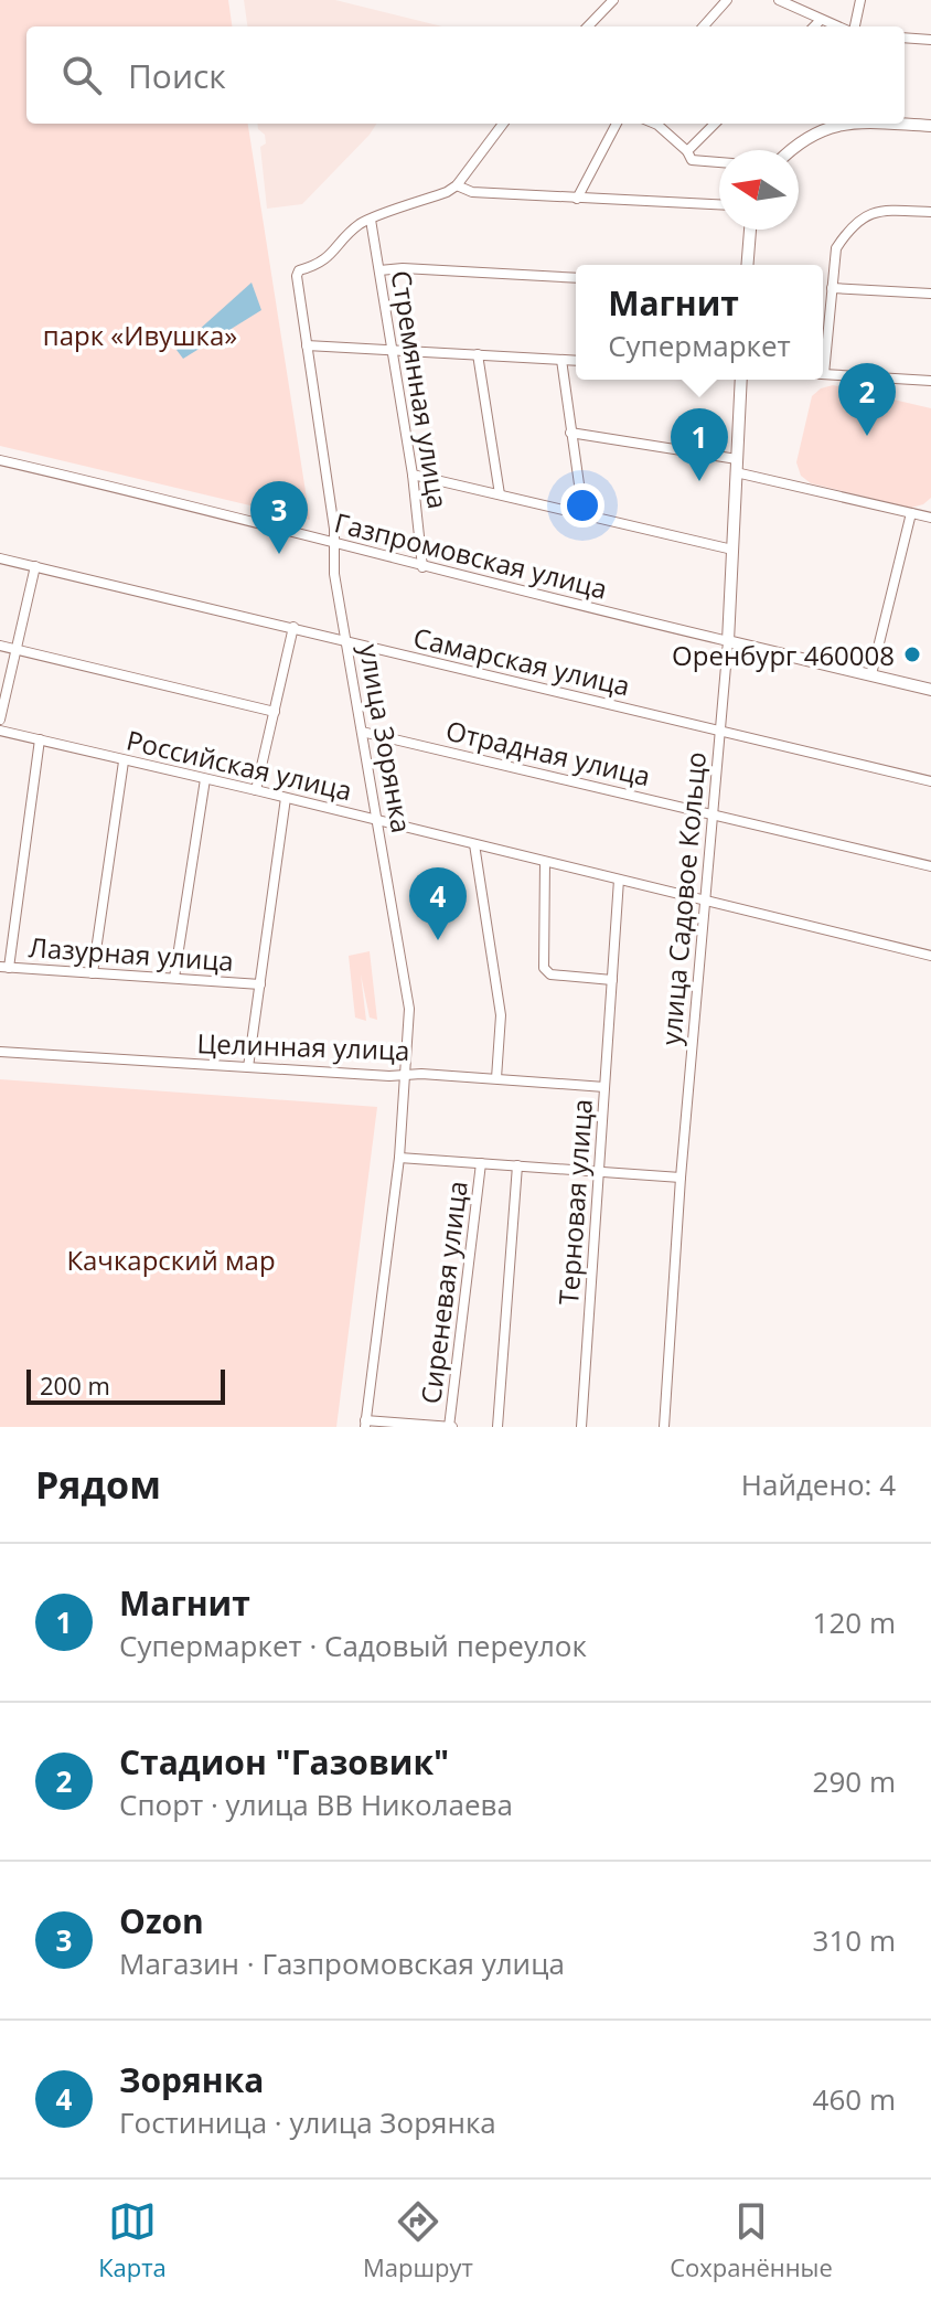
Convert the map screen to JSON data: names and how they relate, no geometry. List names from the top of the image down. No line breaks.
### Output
{"streets":{"main road":["Газпромовская улица","улица Садовое Кольцо"],"street":["Стремянная улица","Самарская улица","улица Зорянка","Отрадная улица","Российская улица","Лазурная улица","Целинная улица","Терновая улица","Сиреневая улица"]},"crossings":[["Стремянная улица","Газпромовская улица"],["Стремянная улица","улица Зорянка"],["Газпромовская улица","улица Зорянка"],["Газпромовская улица","улица Садовое Кольцо"],["Самарская улица","улица Зорянка"],["Самарская улица","улица Садовое Кольцо"],["улица Зорянка","Отрадная улица"],["улица Зорянка","Российская улица"],["улица Зорянка","Целинная улица"],["Отрадная улица","улица Садовое Кольцо"],["Российская улица","улица Садовое Кольцо"],["Российская улица","Терновая улица"],["Целинная улица","Терновая улица"]],"parks":["парк «Ивушка»","Качкарский мар"],"places":["Оренбург 460008"],"scale_bar":"200 m","north":"left","page":{"search":"Поиск","popup":["Магнит","Супермаркет"],"pins":["2","1","3","4"],"scale":"200 m","heading":["Рядом","Найдено: 4"],"list":[{"mark":"1","name":"Магнит","note":"Супермаркет · Садовый переулок","value":"120 m"},{"mark":"2","name":"Стадион \"Газовик\"","note":"Спорт · улица ВВ Николаева","value":"290 m"},{"mark":"3","name":"Ozon","note":"Магазин · Газпромовская улица","value":"310 m"},{"mark":"4","name":"Зорянка","note":"Гостиница · улица Зорянка","value":"460 m"}],"nav":["Карта","Маршрут","Сохранённые"]}}
